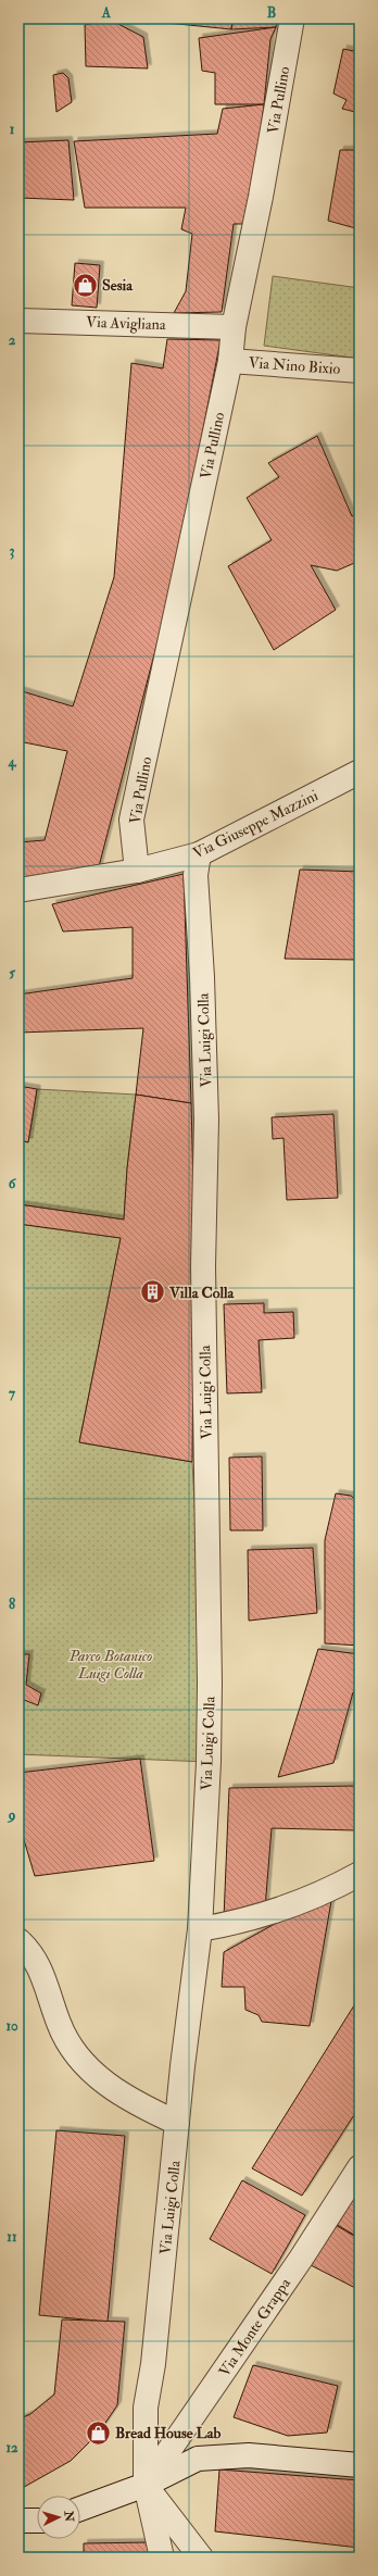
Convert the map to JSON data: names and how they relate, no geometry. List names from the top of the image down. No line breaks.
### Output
{"streets":{"street":["Via Pullino","Via Avigliana","Via Nino Bixio","Via Giuseppe Mazzini","Via Luigi Colla","Via Monte Grappa"]},"crossings":[["Via Pullino","Via Avigliana"],["Via Pullino","Via Nino Bixio"],["Via Pullino","Via Giuseppe Mazzini"],["Via Giuseppe Mazzini","Via Luigi Colla"],["Via Luigi Colla","Via Monte Grappa"]],"parks":["Parco Botanico Luigi Colla"],"places":{"shop":["Sesia","Bread House Lab"],"building":["Villa Colla"]},"north":"right","grid":{"columns":["A","B"],"rows":["1","2","3","4","5","6","7","8","9","10","11","12"]}}
